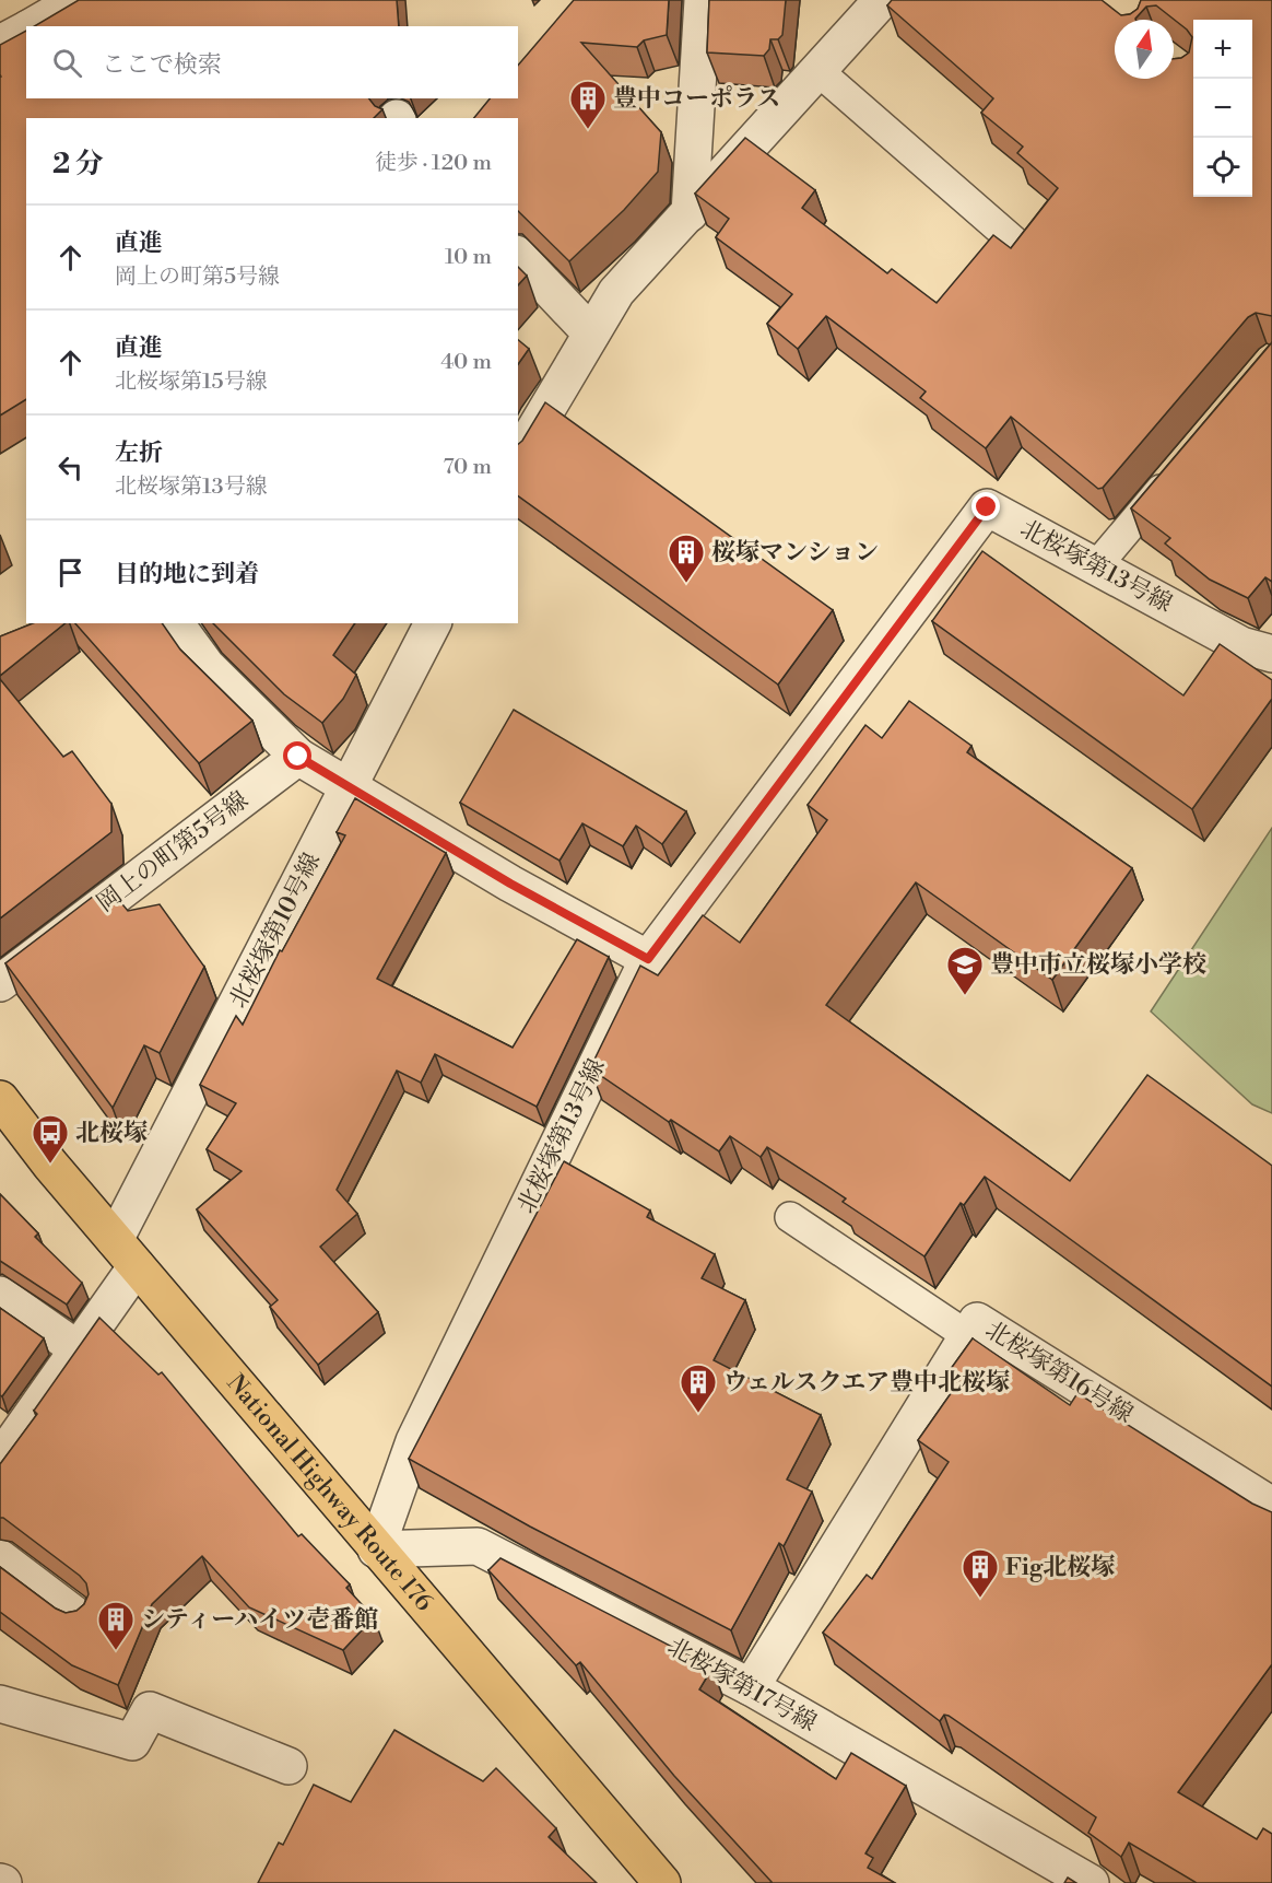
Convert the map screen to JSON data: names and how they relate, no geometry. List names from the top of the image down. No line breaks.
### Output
{"streets":{"highway":["National Highway Route 176"],"street":["北桜塚第13号線","岡上の町第5号線","北桜塚第10号線","北桜塚第16号線","北桜塚第17号線"]},"crossings":[["北桜塚第13号線","National Highway Route 176"],["北桜塚第13号線","北桜塚第17号線"],["北桜塚第10号線","National Highway Route 176"],["北桜塚第16号線","北桜塚第17号線"],["National Highway Route 176","北桜塚第17号線"]],"places":{"building":["豊中コーポラス","桜塚マンション","ウェルスクエア豊中北桜塚","Fig北桜塚","シティーハイツ壱番館"],"school or university":["豊中市立桜塚小学校"],"bus stop":["北桜塚"]},"north":"top","page":{"map_buttons":["+","−"],"search":"ここで検索","heading":["2 分","徒歩 · 120 m"],"list":[["直進","岡上の町第5号線","10 m"],["直進","北桜塚第15号線","40 m"],["左折","北桜塚第13号線","70 m"],"目的地に到着"]}}
